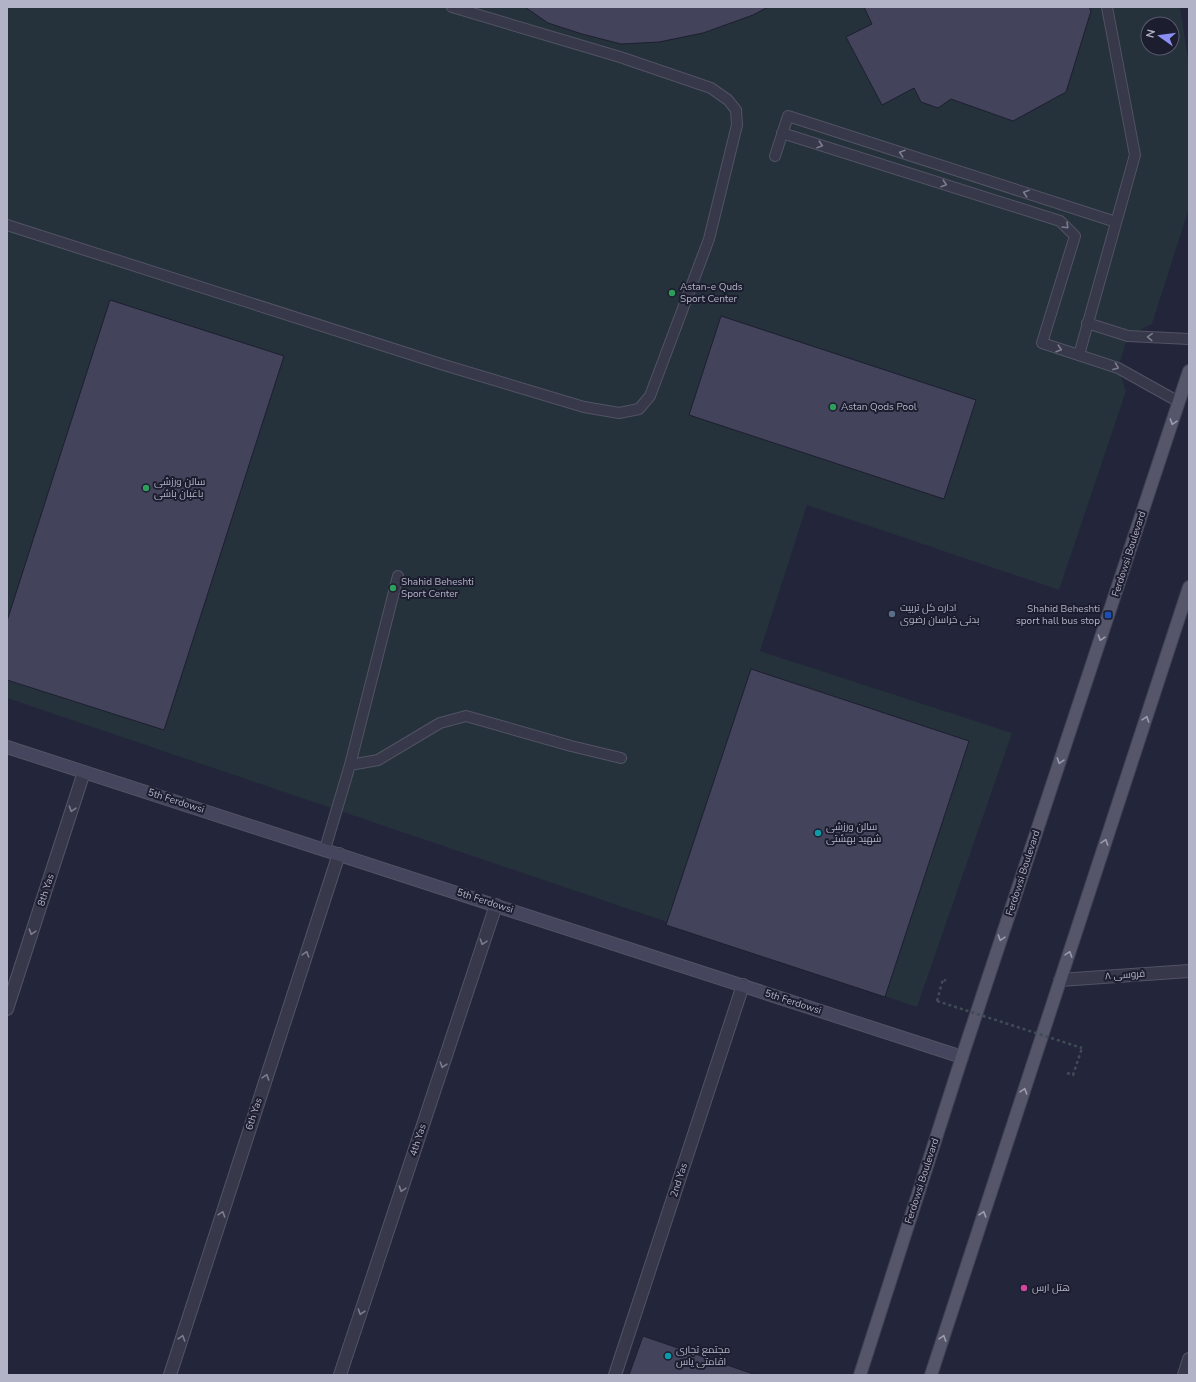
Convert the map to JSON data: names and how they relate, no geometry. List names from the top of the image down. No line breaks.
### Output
{"streets":{"main road":["Ferdowsi Boulevard"],"street":["5th Ferdowsi","8th Yas","فروسی ۸","6th Yas","4th Yas","2nd Yas"]},"crossings":[["Ferdowsi Boulevard","5th Ferdowsi"],["5th Ferdowsi","8th Yas"],["5th Ferdowsi","6th Yas"],["5th Ferdowsi","4th Yas"],["5th Ferdowsi","2nd Yas"]],"one_way":["8th Yas","6th Yas","4th Yas"],"places":{"other":["Astan-e Quds Sport Center","Astan Qods Pool","سالن ورزشی باغبان باشی","Shahid Beheshti Sport Center","اداره کل تربیت بدنی خراسان رضوی","سالن ورزشی شهید بهشتی","هتل ارس","مجتمع تجاری اقامتی یاس"],"transit":["Shahid Beheshti sport hall bus stop"]},"north":"left"}
